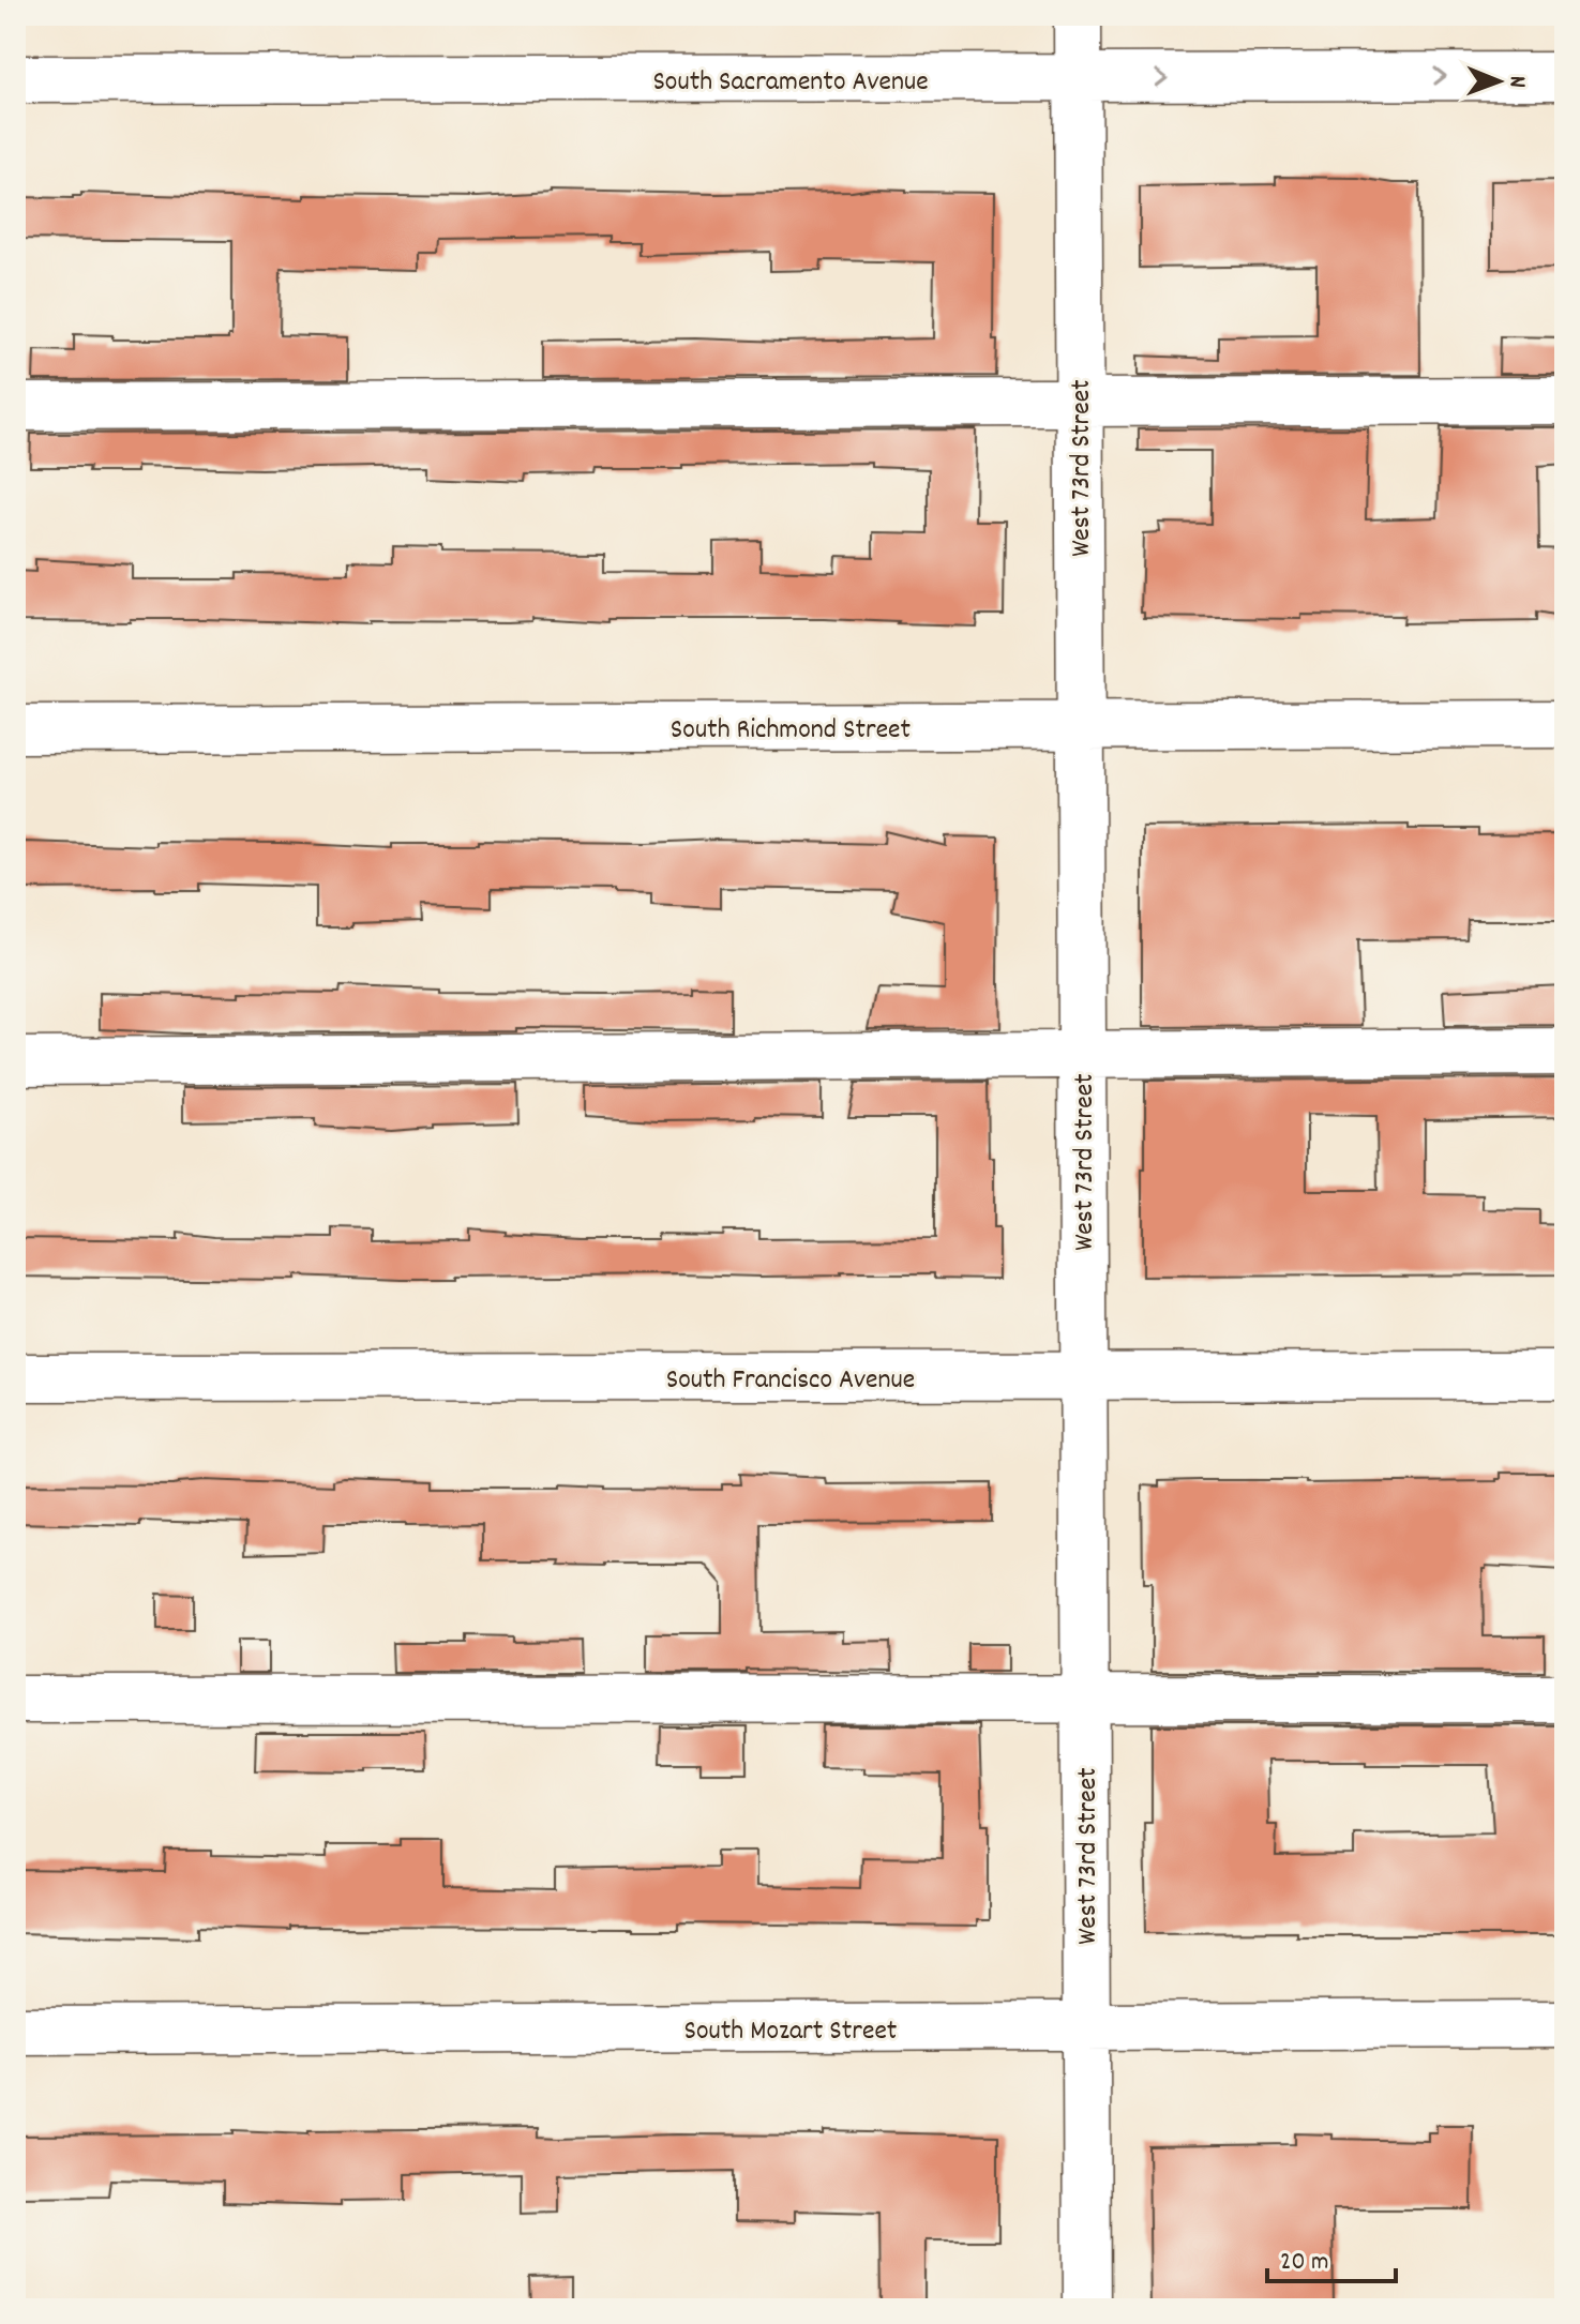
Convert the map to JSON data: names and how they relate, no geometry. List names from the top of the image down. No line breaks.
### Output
{"streets":{"street":["South Sacramento Avenue","West 73rd Street","South Richmond Street","South Francisco Avenue","South Mozart Street"]},"crossings":[["South Sacramento Avenue","West 73rd Street"],["West 73rd Street","South Richmond Street"],["West 73rd Street","South Francisco Avenue"],["West 73rd Street","South Mozart Street"]],"scale_bar":"20 m","north":"right"}
